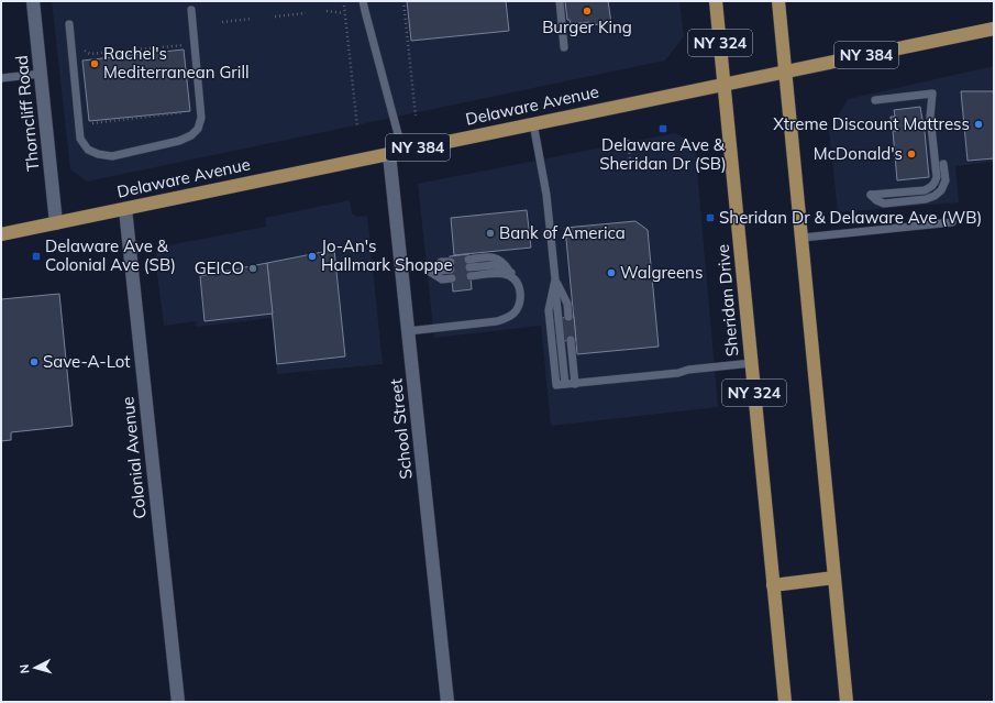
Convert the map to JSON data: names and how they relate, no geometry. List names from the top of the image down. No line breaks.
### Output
{"streets":{"main road":["NY 324","NY 384","Delaware Avenue","Sheridan Drive"],"street":["Thorncliff Road","School Street","Colonial Avenue"]},"crossings":[["Delaware Avenue","Thorncliff Road"],["Delaware Avenue","Sheridan Drive"],["Delaware Avenue","School Street"],["Delaware Avenue","Colonial Avenue"]],"places":{"other":["Burger King","Rachel's Mediterranean Grill","Xtreme Discount Mattress","McDonald's","Bank of America","Jo-An's Hallmark Shoppe","GEICO","Walgreens","Save-A-Lot"],"transit":["Delaware Ave & Sheridan Dr (SB)","Sheridan Dr & Delaware Ave (WB)","Delaware Ave & Colonial Ave (SB)"]},"north":"left"}
